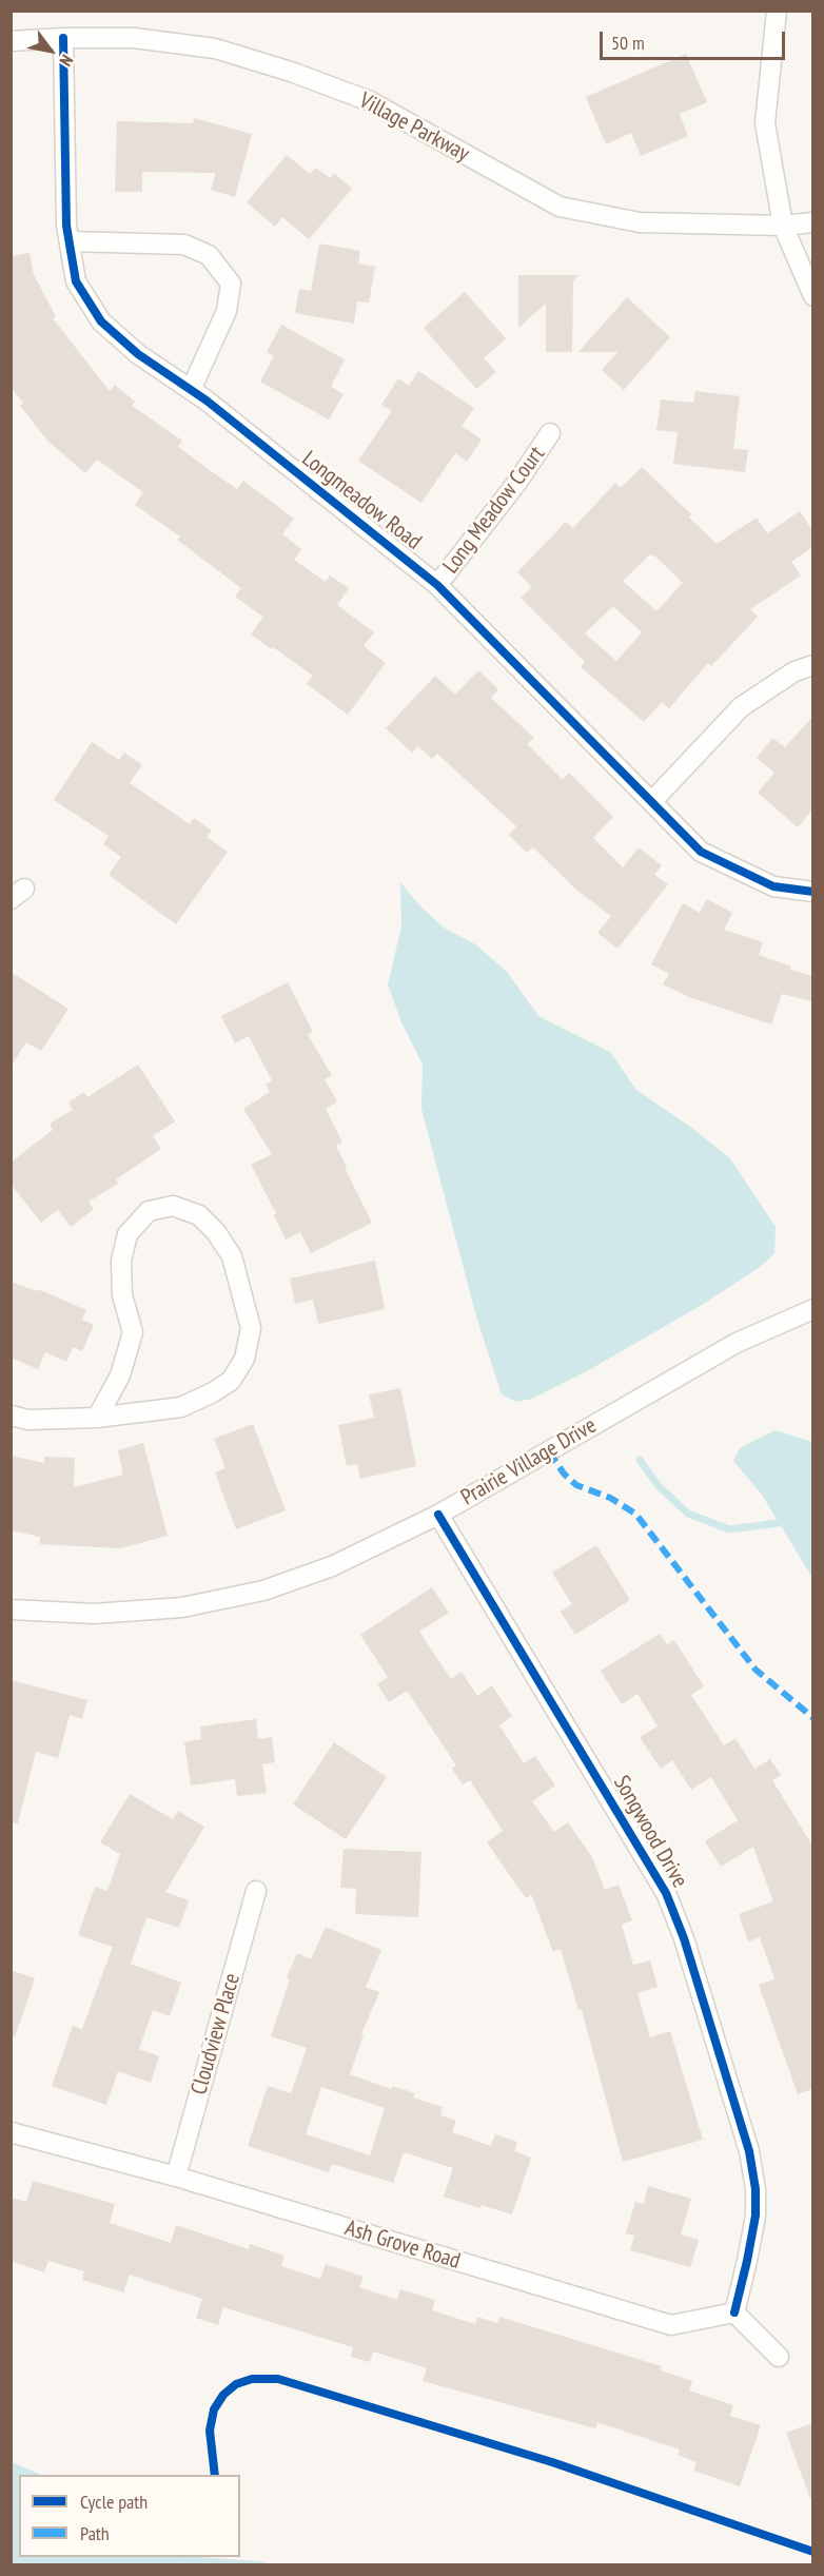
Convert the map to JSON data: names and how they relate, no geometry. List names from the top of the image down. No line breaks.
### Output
{"streets":{"street":["Village Parkway","Longmeadow Road","Long Meadow Court","Prairie Village Drive","Songwood Drive","Cloudview Place","Ash Grove Road"]},"crossings":[["Village Parkway","Longmeadow Road"],["Longmeadow Road","Long Meadow Court"],["Prairie Village Drive","Songwood Drive"],["Songwood Drive","Ash Grove Road"],["Cloudview Place","Ash Grove Road"]],"legend":["Cycle path","Path"],"scale_bar":"50 m","north":"bottom right"}
